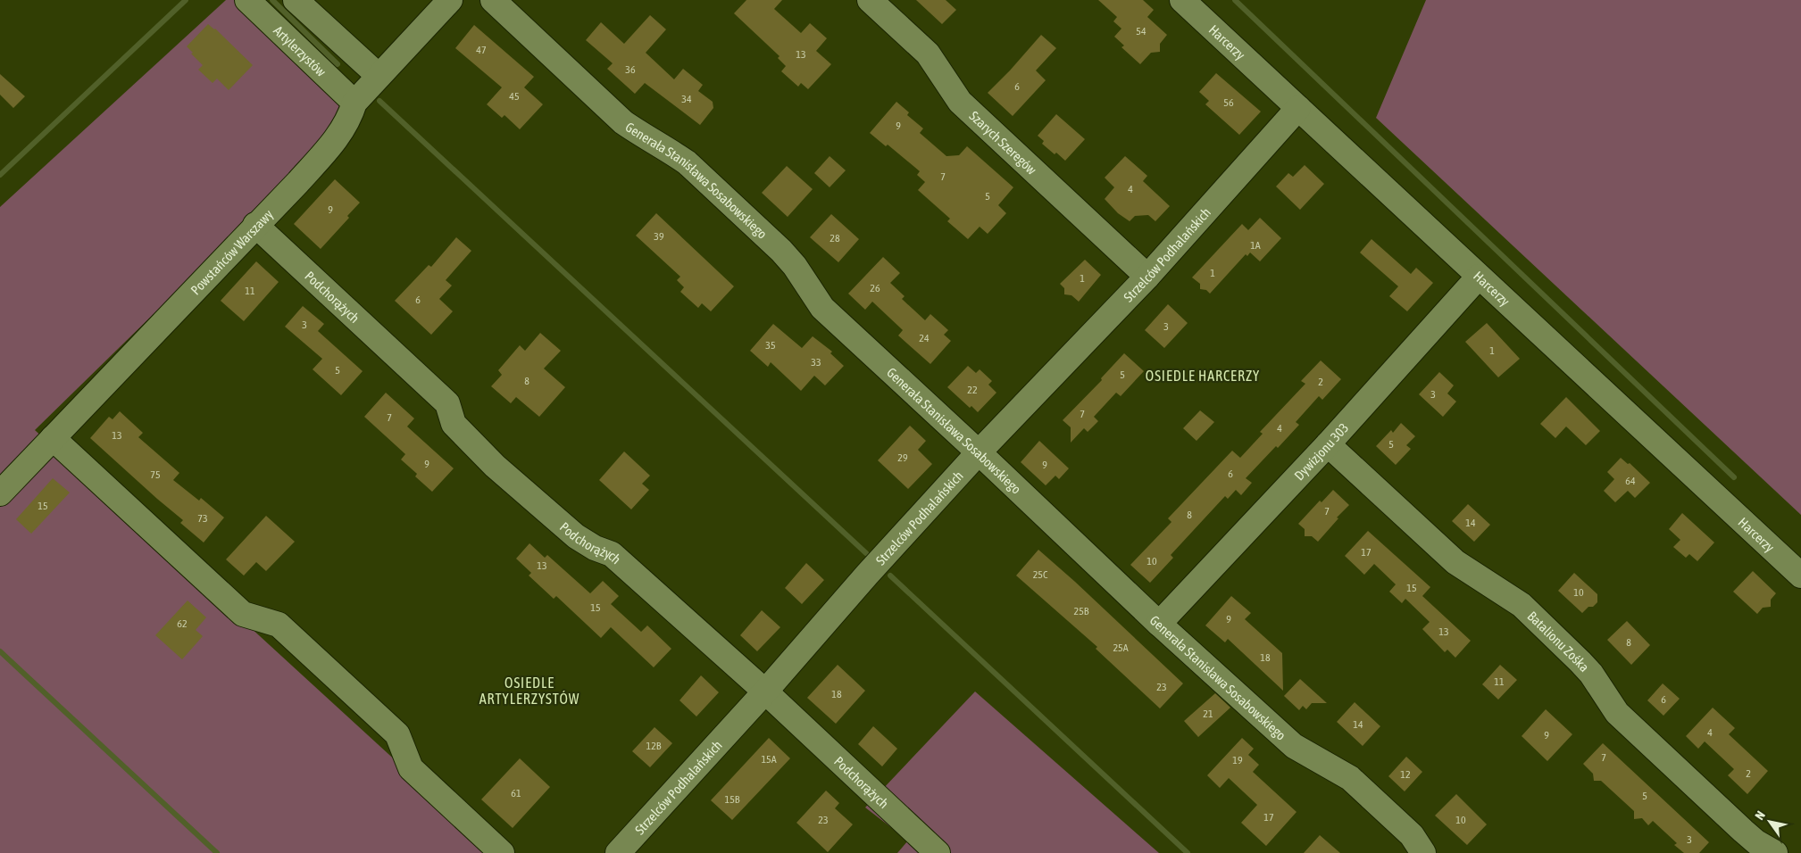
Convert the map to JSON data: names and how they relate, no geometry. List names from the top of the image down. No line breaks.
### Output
{"streets":{"street":["Harcerzy","Artylerzystów","Szarych Szeregów","Generała Stanisława Sosabowskiego","Powstańców Warszawy","Strzelców Podhalańskich","Podchorążych","Dywizjonu 303","Batalionu Zośka"]},"crossings":[["Harcerzy","Strzelców Podhalańskich"],["Harcerzy","Dywizjonu 303"],["Artylerzystów","Powstańców Warszawy"],["Szarych Szeregów","Strzelców Podhalańskich"],["Generała Stanisława Sosabowskiego","Strzelców Podhalańskich"],["Generała Stanisława Sosabowskiego","Dywizjonu 303"],["Powstańców Warszawy","Podchorążych"],["Strzelców Podhalańskich","Podchorążych"],["Dywizjonu 303","Batalionu Zośka"]],"districts":["OSIEDLE HARCERZY","OSIEDLE ARTYLERZYSTÓW"],"house_numbers":["54","47","13","36","6","45","34","56","9","7","4","5","9","39","28","1A","1","1","26","11","6","3","3","24","35","1","33","5","5","8","2","22","3","7","7","4","13","5","29","9","9","6","75","64","15","7","8","73","14","17","10","13","25C","15","10","15","25B","9","62","13","8","25A","18","11","23","18","6","21","14","4","9","12B","7","15A","19","2","12","61","5","15B","17","23","10","3"],"north":"top left"}
